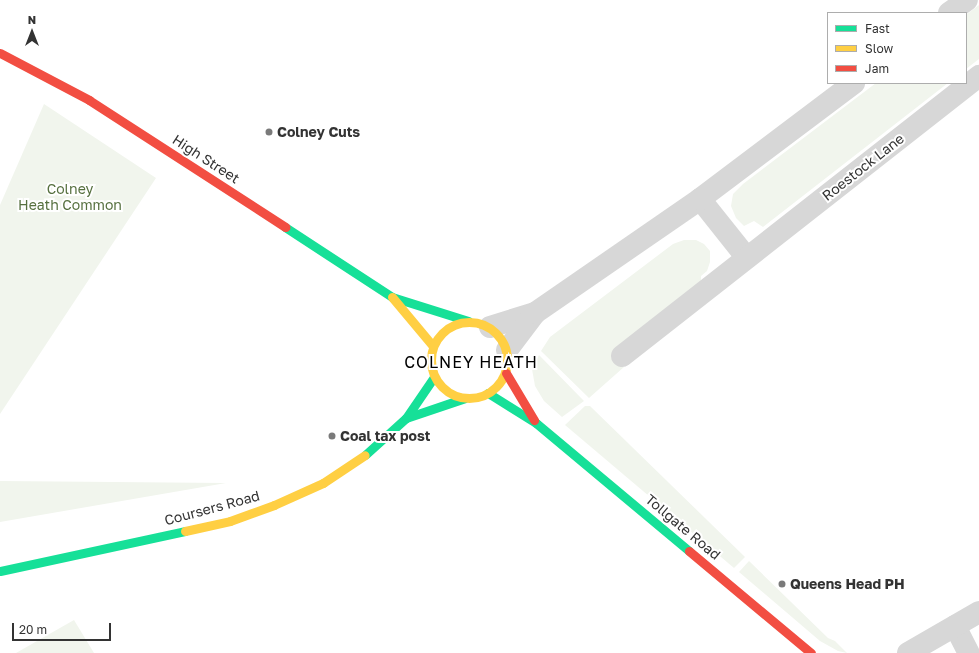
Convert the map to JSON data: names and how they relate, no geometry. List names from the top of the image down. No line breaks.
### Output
{"streets":{"street":["High Street","Roestock Lane","Coursers Road","Tollgate Road"]},"crossings":[["High Street","Coursers Road"],["High Street","Tollgate Road"],["Coursers Road","Tollgate Road"]],"districts":["COLNEY HEATH"],"parks":["Colney Heath Common"],"places":["Colney Cuts","Coal tax post","Queens Head PH"],"legend":["Fast","Slow","Jam"],"scale_bar":"20 m","north":"top"}
